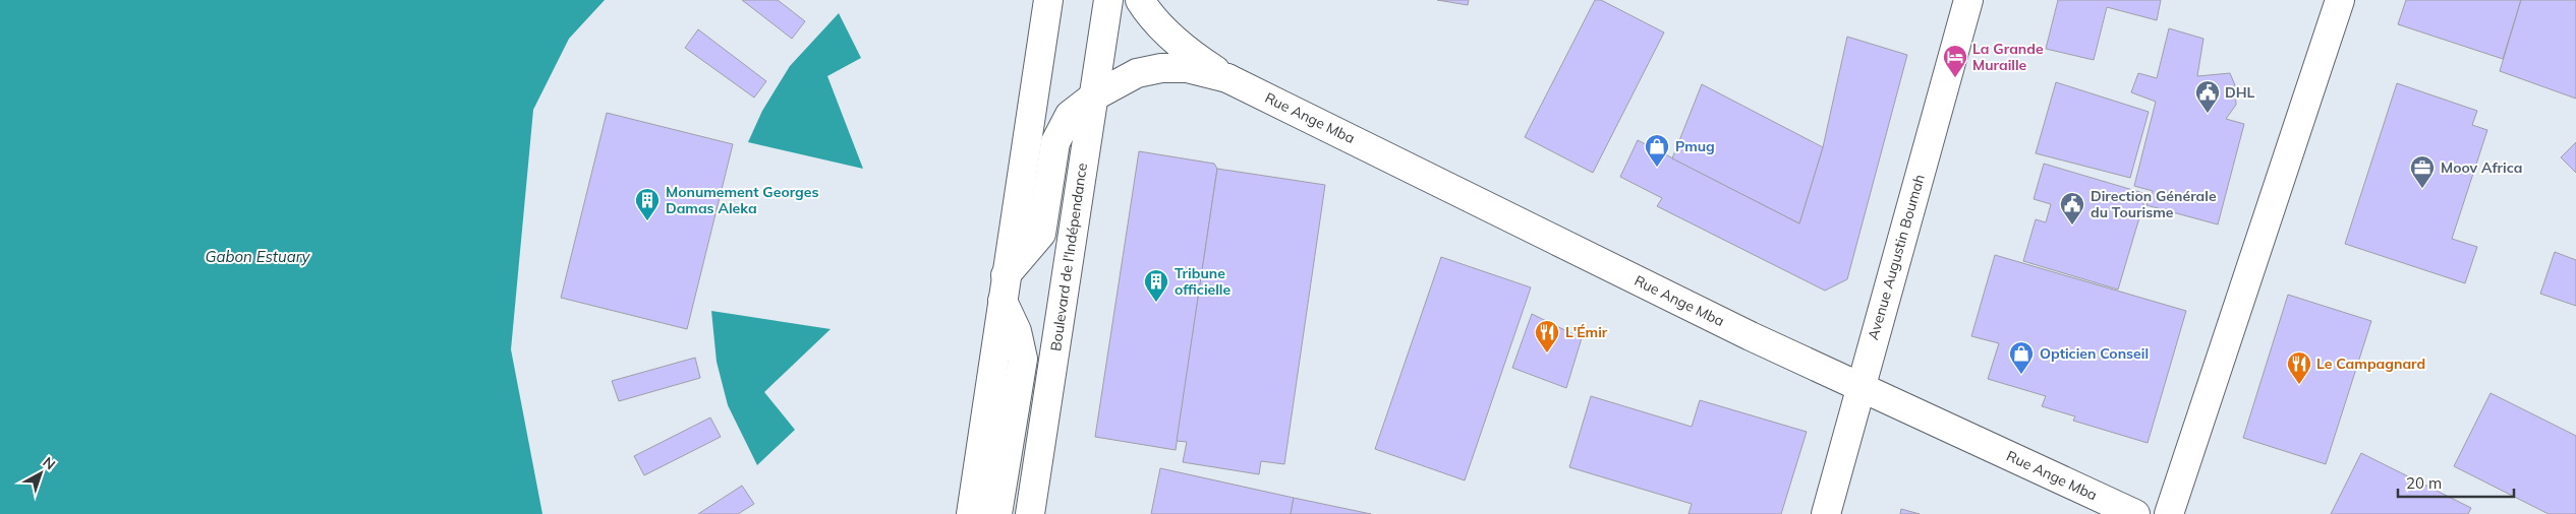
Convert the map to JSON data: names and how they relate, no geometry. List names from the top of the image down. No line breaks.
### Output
{"streets":{"street":["Rue Ange Mba","Boulevard de l'Indépendance","Avenue Augustin Boumah"]},"crossings":[["Rue Ange Mba","Avenue Augustin Boumah"]],"water":["Gabon Estuary"],"places":{"hotel":["La Grande Muraille"],"public building":["DHL","Direction Générale du Tourisme"],"shop":["Pmug","Opticien Conseil"],"office":["Moov Africa"],"building":["Monumement Georges Damas Aleka","Tribune officielle"],"restaurant":["L'Émir","Le Campagnard"]},"scale_bar":"20 m","north":"top right"}
